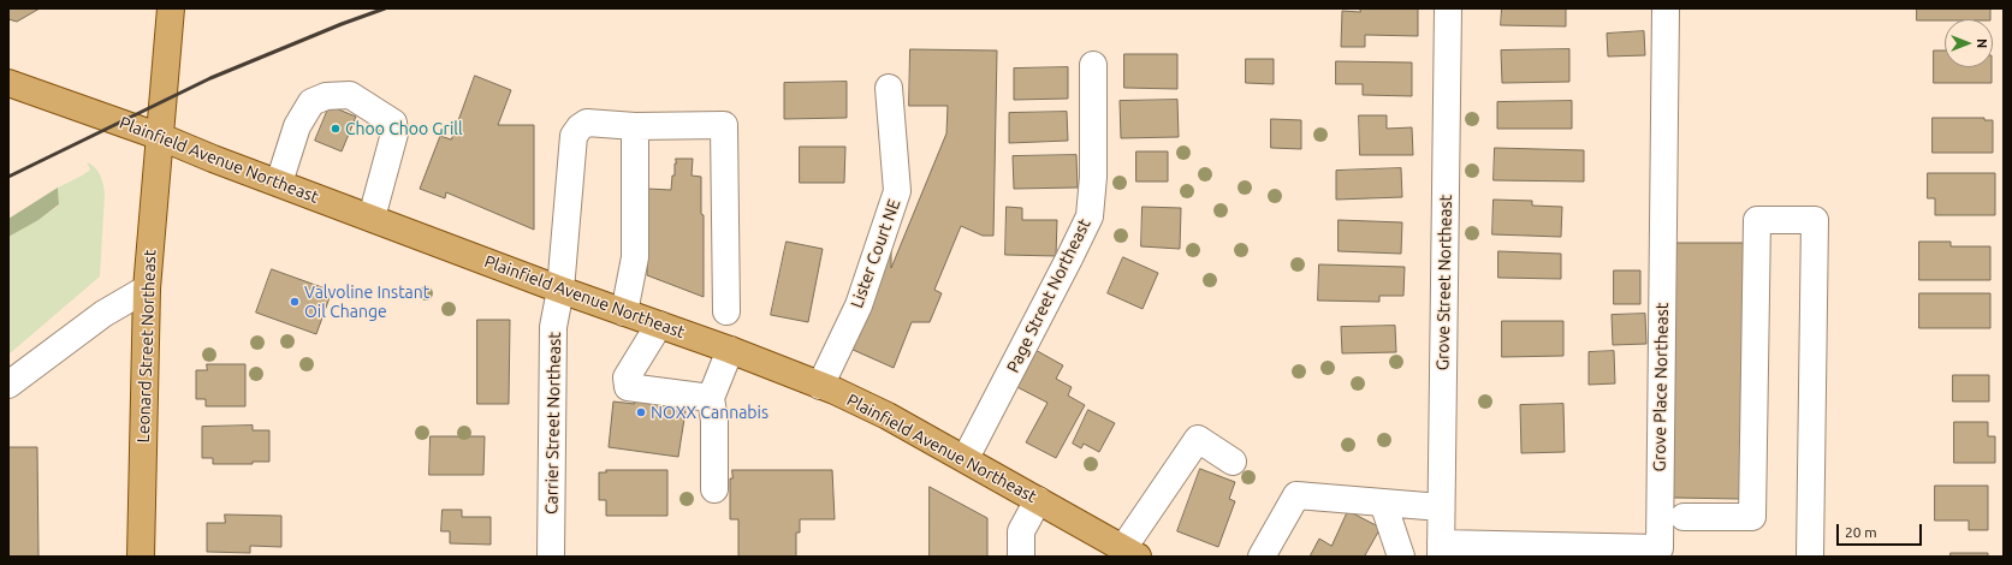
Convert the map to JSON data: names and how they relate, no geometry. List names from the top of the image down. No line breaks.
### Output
{"streets":{"main road":["Plainfield Avenue Northeast","Leonard Street Northeast"],"street":["Lister Court NE","Grove Street Northeast","Page Street Northeast","Grove Place Northeast","Carrier Street Northeast"]},"crossings":[["Plainfield Avenue Northeast","Lister Court NE"],["Plainfield Avenue Northeast","Page Street Northeast"],["Plainfield Avenue Northeast","Leonard Street Northeast"],["Plainfield Avenue Northeast","Carrier Street Northeast"],["Grove Street Northeast","Grove Place Northeast"]],"places":["Choo Choo Grill","Valvoline Instant Oil Change","NOXX Cannabis"],"scale_bar":"20 m","north":"right"}
